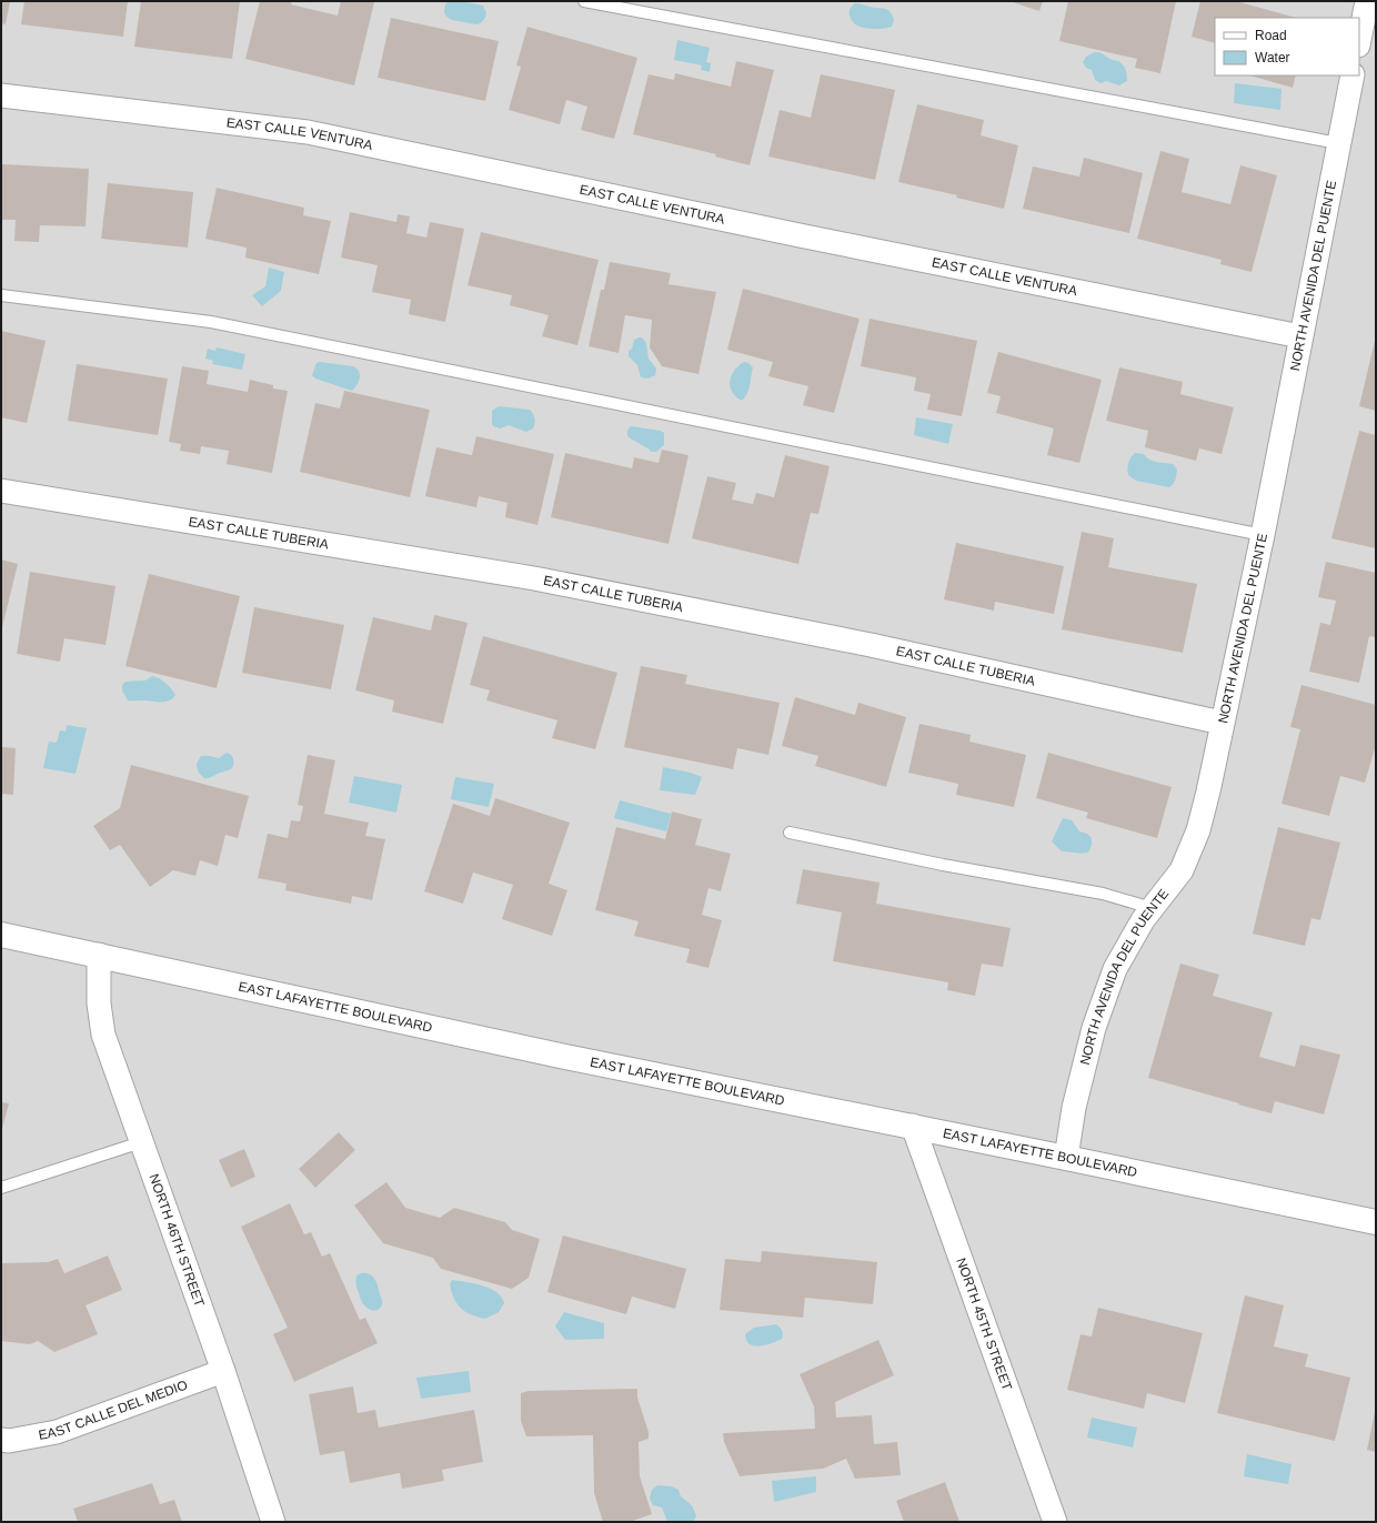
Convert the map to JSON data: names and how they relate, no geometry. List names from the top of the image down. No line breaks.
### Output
{"streets":{"street":["EAST CALLE VENTURA","NORTH AVENIDA DEL PUENTE","EAST CALLE TUBERIA","EAST LAFAYETTE BOULEVARD","NORTH 46TH STREET","NORTH 45TH STREET","EAST CALLE DEL MEDIO"]},"crossings":[["EAST CALLE VENTURA","NORTH AVENIDA DEL PUENTE"],["NORTH AVENIDA DEL PUENTE","EAST CALLE TUBERIA"],["NORTH AVENIDA DEL PUENTE","EAST LAFAYETTE BOULEVARD"],["EAST LAFAYETTE BOULEVARD","NORTH 46TH STREET"],["EAST LAFAYETTE BOULEVARD","NORTH 45TH STREET"],["NORTH 46TH STREET","EAST CALLE DEL MEDIO"]],"legend":["Road","Water"]}
